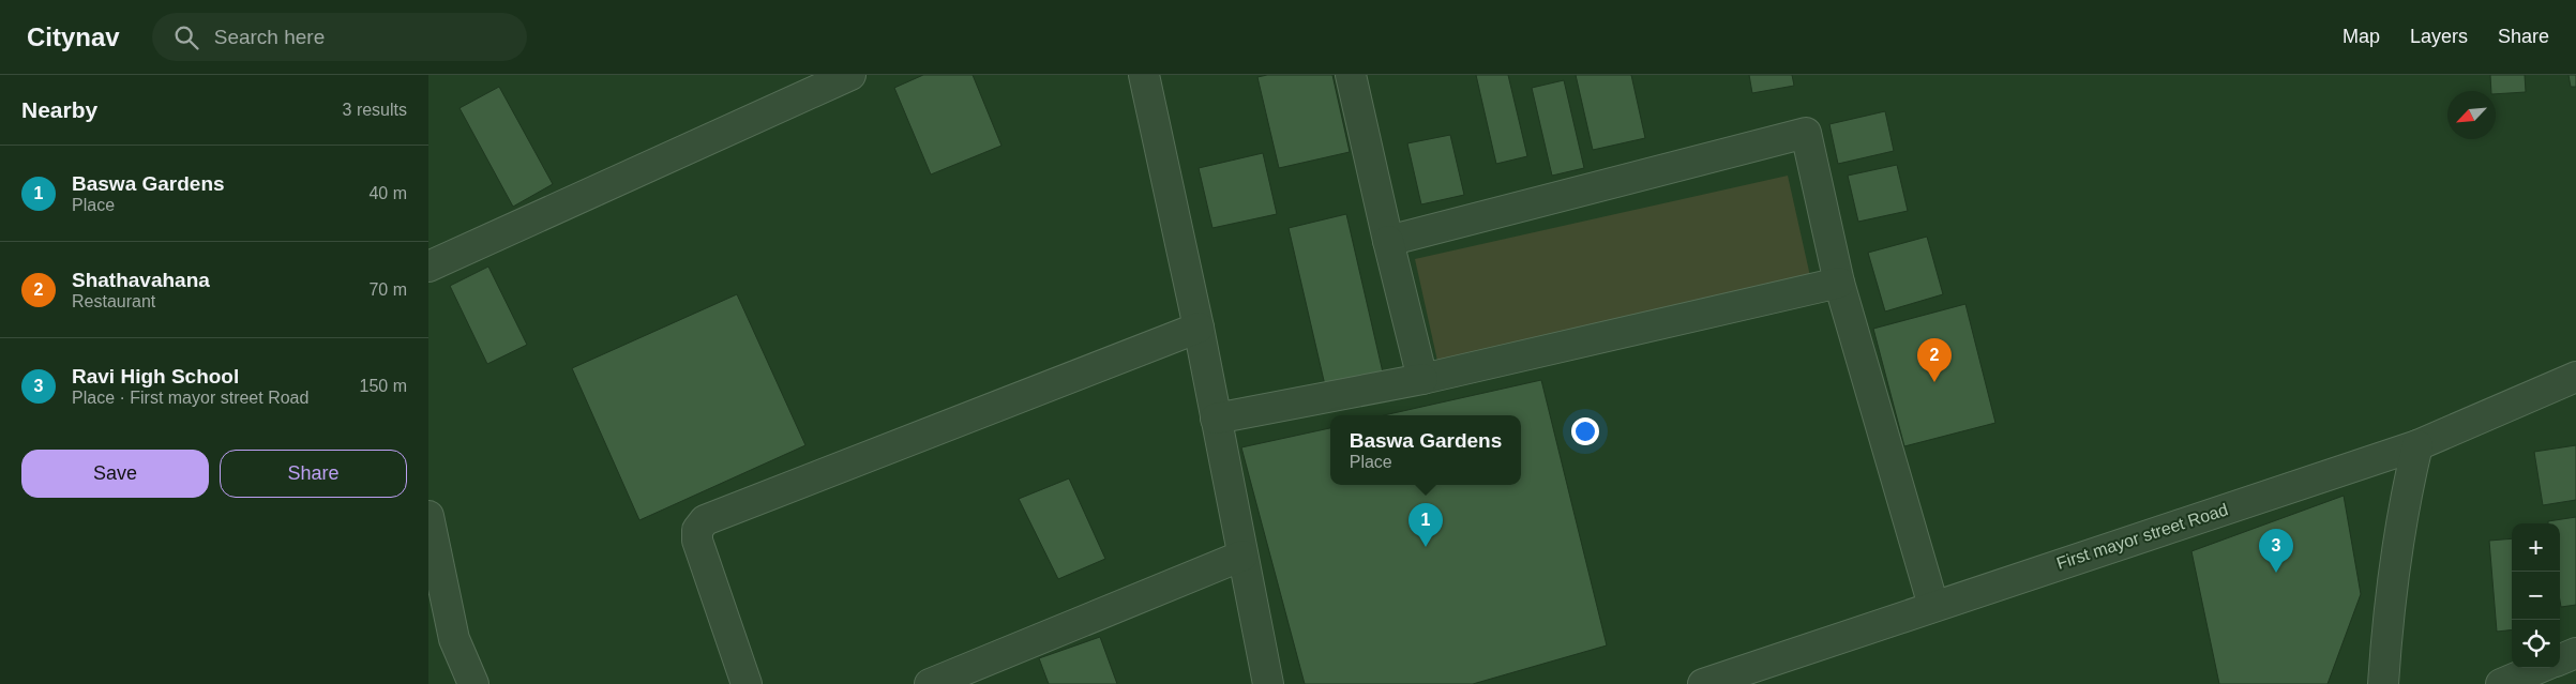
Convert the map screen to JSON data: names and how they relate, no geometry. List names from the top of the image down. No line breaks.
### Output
{"streets":{"street":["First mayor street Road"]},"north":"bottom left","page":{"header":"Citynav","search":"Search here","nav":["Map","Layers","Share"],"heading":["Nearby","3 results"],"list":[{"mark":"1","name":"Baswa Gardens","note":"Place","value":"40 m"},{"mark":"2","name":"Shathavahana","note":"Restaurant","value":"70 m"},{"mark":"3","name":"Ravi High School","note":"Place · First mayor street Road","value":"150 m"}],"pins":["2","1","3"],"popup":["Baswa Gardens","Place"],"buttons":["Save","Share"],"map_buttons":["+","−"]}}
